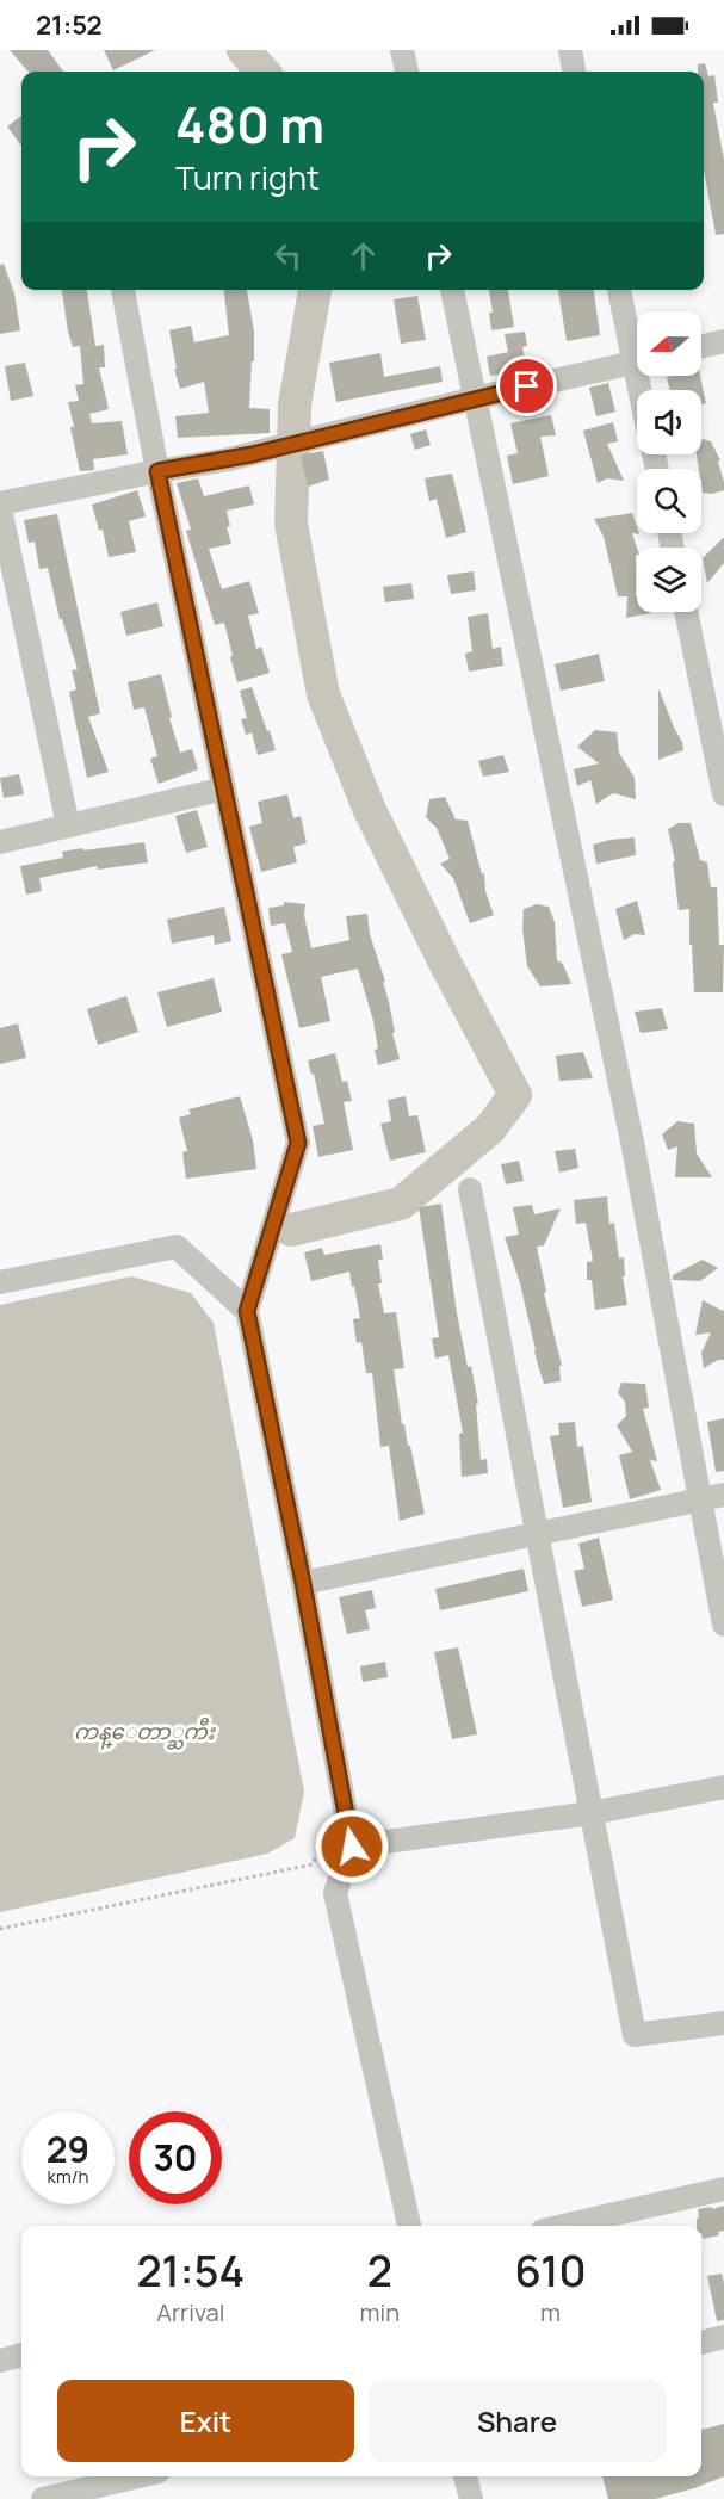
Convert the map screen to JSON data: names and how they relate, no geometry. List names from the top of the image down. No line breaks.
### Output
{"water":["ကန္ေတာ္ႀကီး"],"north":"left","page":{"status":"21:52","turn":["480 m","Turn right"],"speed":"29 km/h","limit":"30","eta":["21:54","Arrival","2","min","610","m"],"buttons":["Exit","Share"]}}
